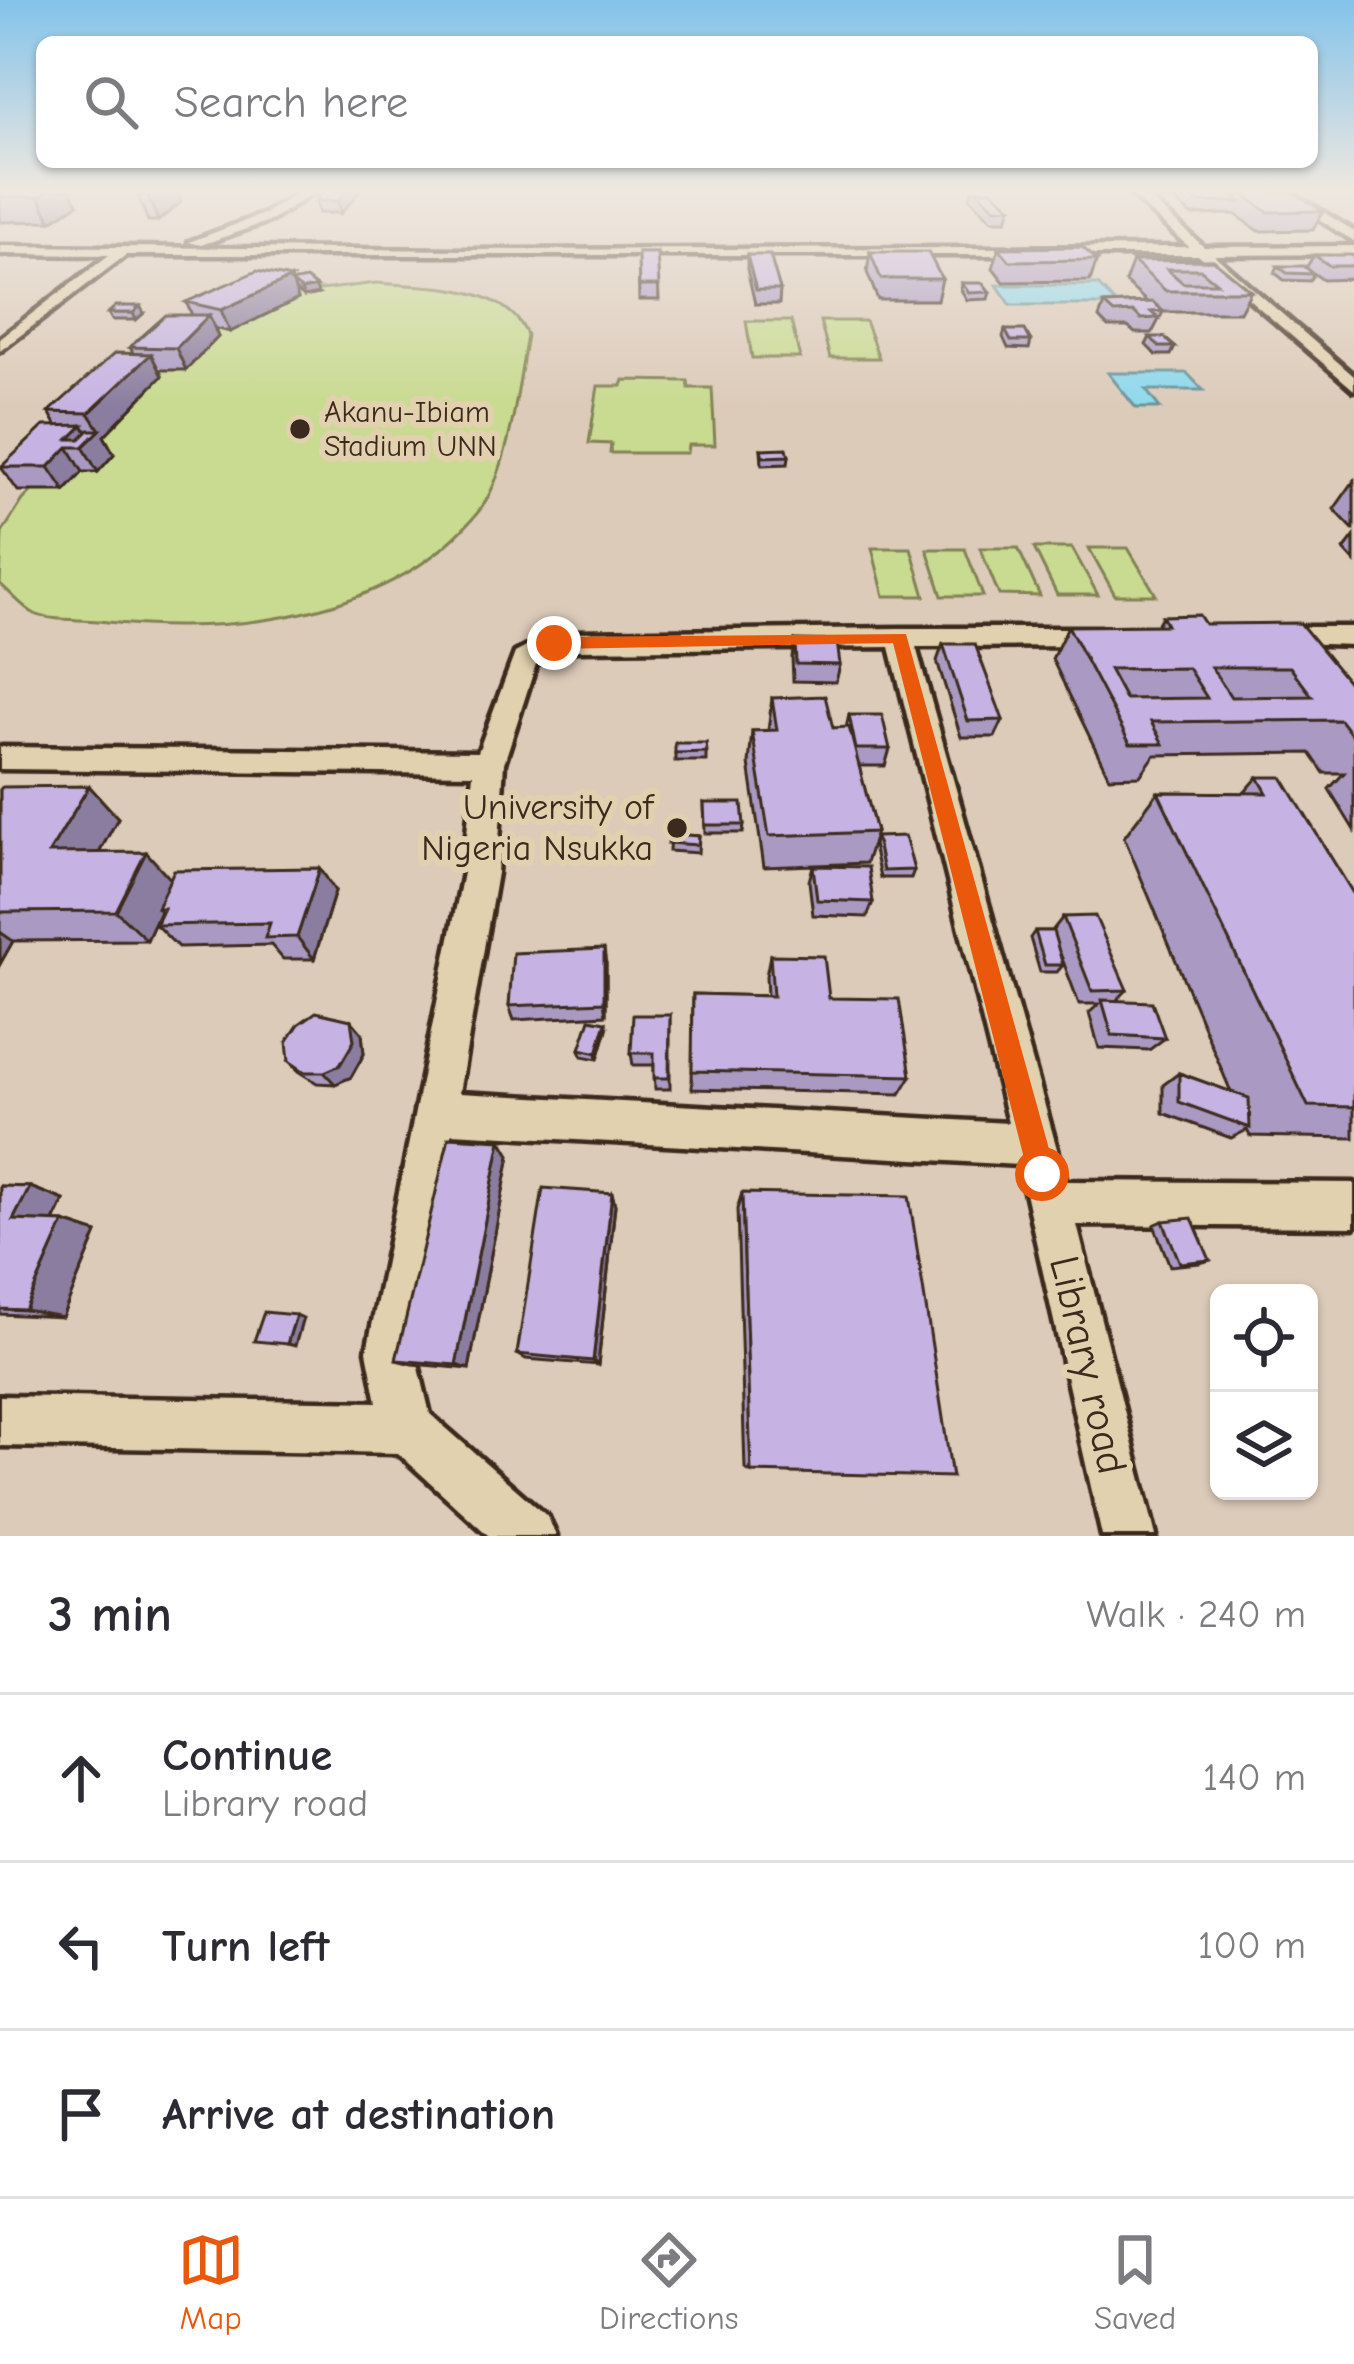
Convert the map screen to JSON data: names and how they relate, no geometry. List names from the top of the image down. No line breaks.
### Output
{"streets":{"street":["Library road"]},"places":["Akanu-Ibiam Stadium UNN","University of Nigeria Nsukka"],"page":{"search":"Search here","heading":["3 min","Walk · 240 m"],"list":[["Continue","Library road","140 m"],["Turn left","100 m"],"Arrive at destination"],"nav":["Map","Directions","Saved"]}}
